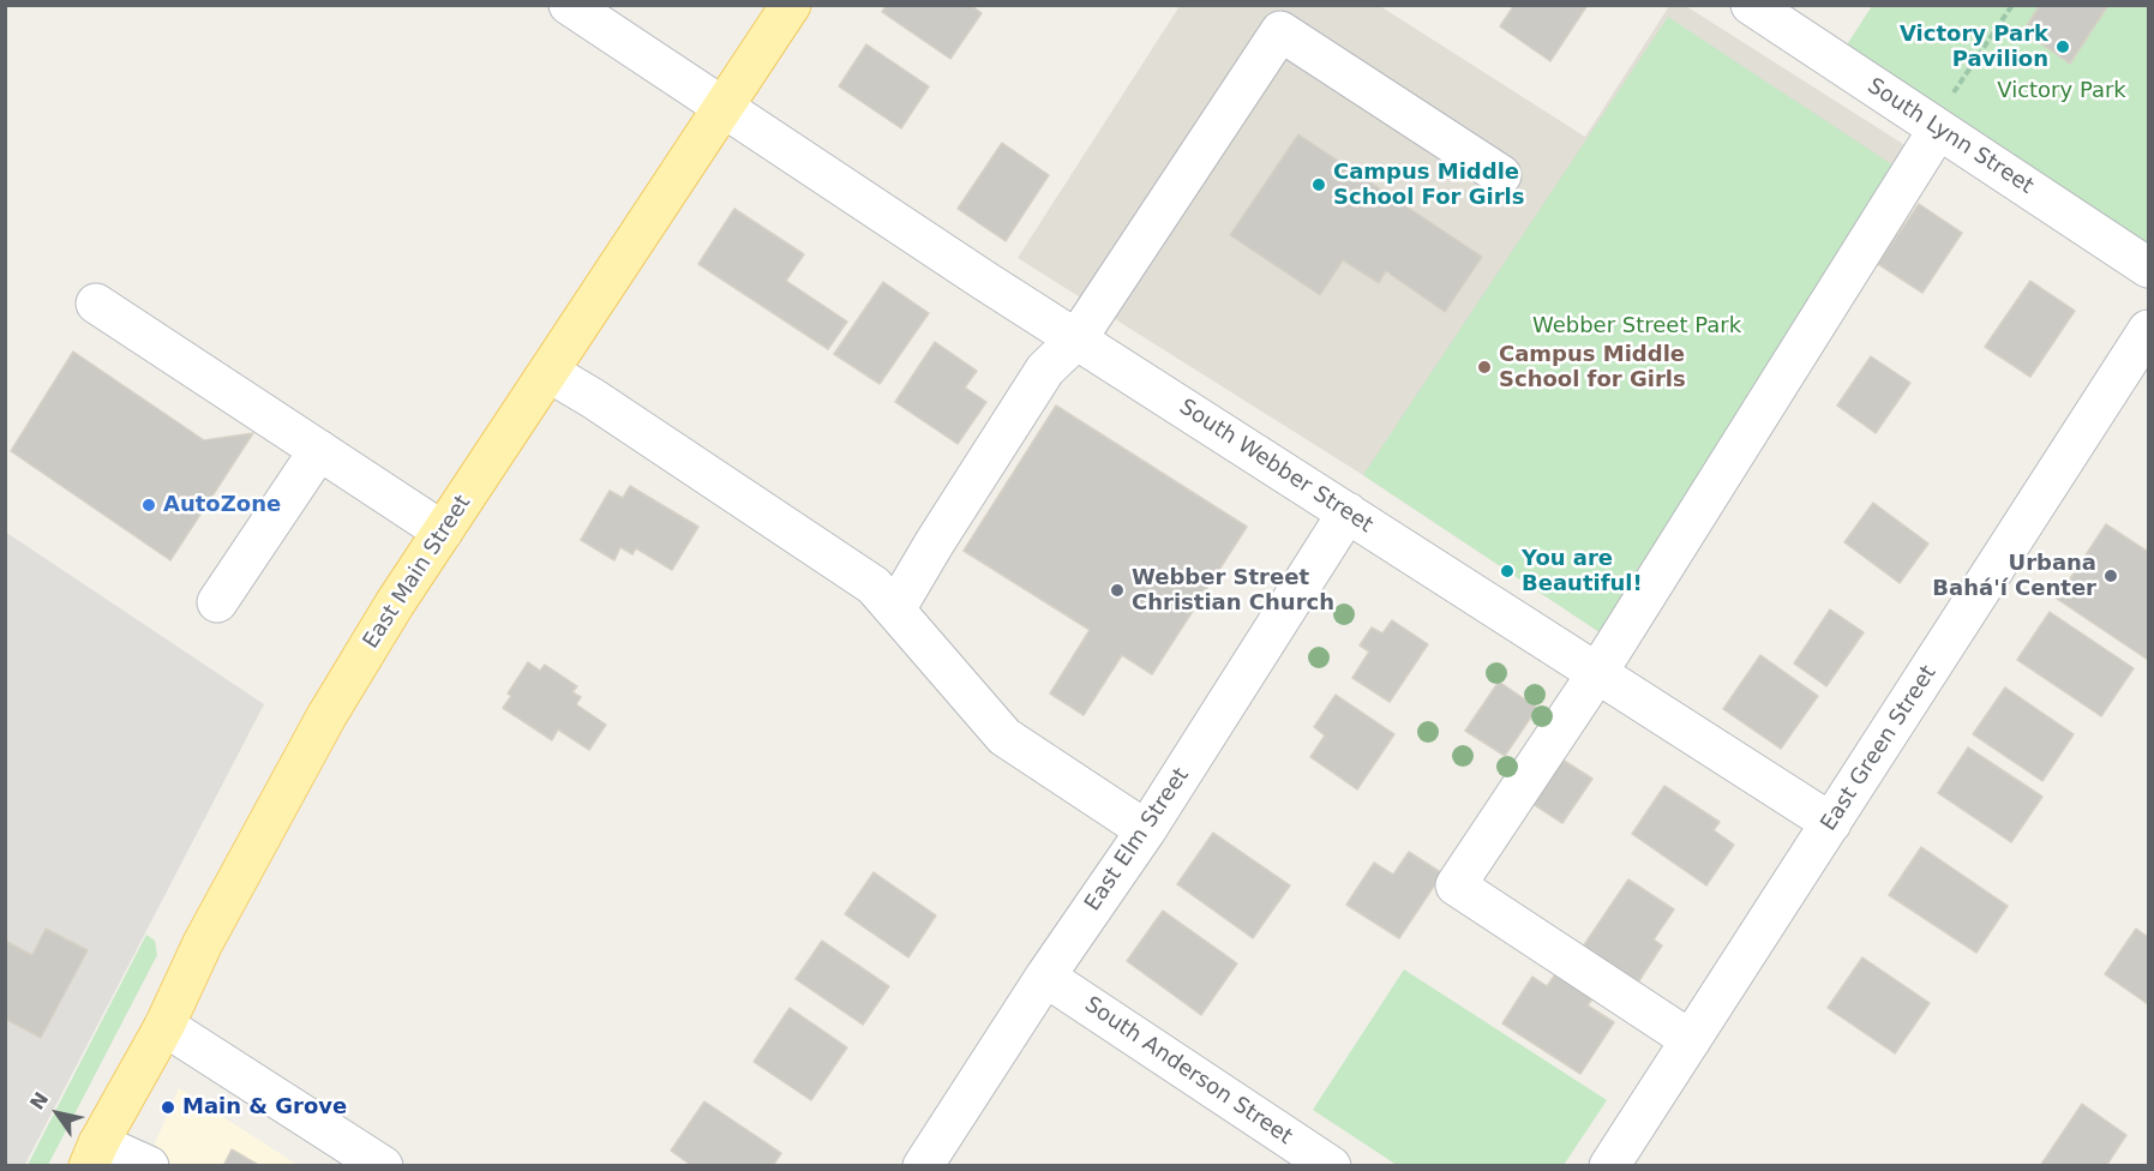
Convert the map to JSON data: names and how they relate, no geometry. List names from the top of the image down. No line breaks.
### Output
{"streets":{"main road":["East Main Street"],"street":["South Lynn Street","South Webber Street","East Green Street","East Elm Street","South Anderson Street"]},"crossings":[["South Webber Street","East Main Street"],["South Webber Street","East Green Street"],["South Webber Street","East Elm Street"],["East Elm Street","South Anderson Street"]],"parks":["Victory Park","Webber Street Park"],"places":["Victory Park Pavilion","Campus Middle School For Girls","Campus Middle School for Girls","AutoZone","You are Beautiful!","Urbana Bahá'í Center","Webber Street Christian Church","Main & Grove"],"north":"top left"}
